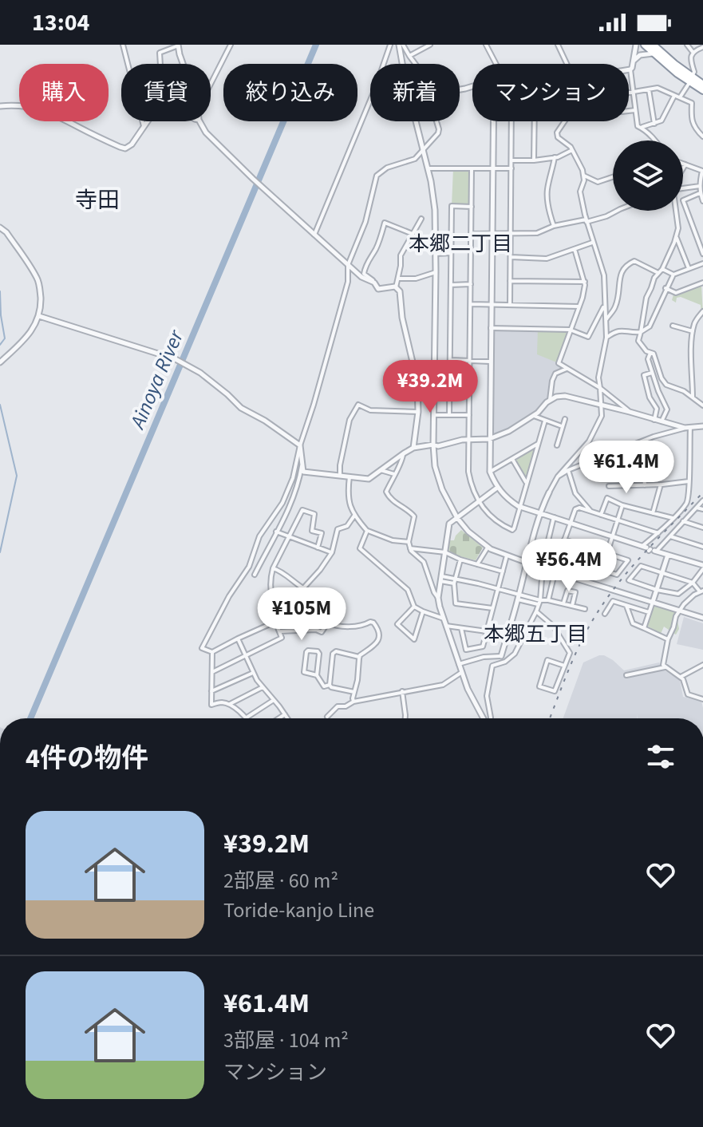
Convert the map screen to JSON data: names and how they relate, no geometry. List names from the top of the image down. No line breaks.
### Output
{"districts":["寺田","本郷二丁目","本郷五丁目"],"water":["Ainoya River"],"page":{"status":"13:04","chip":["購入","賃貸","絞り込み","新着","マンション"],"price":["¥39.2M","¥61.4M","¥56.4M","¥105M"],"heading":"4件の物件","list":[{"name":"¥39.2M","note":"2部屋 · 60 m² · Toride-kanjo Line"},{"name":"¥61.4M","note":"3部屋 · 104 m² · マンション"}]}}
